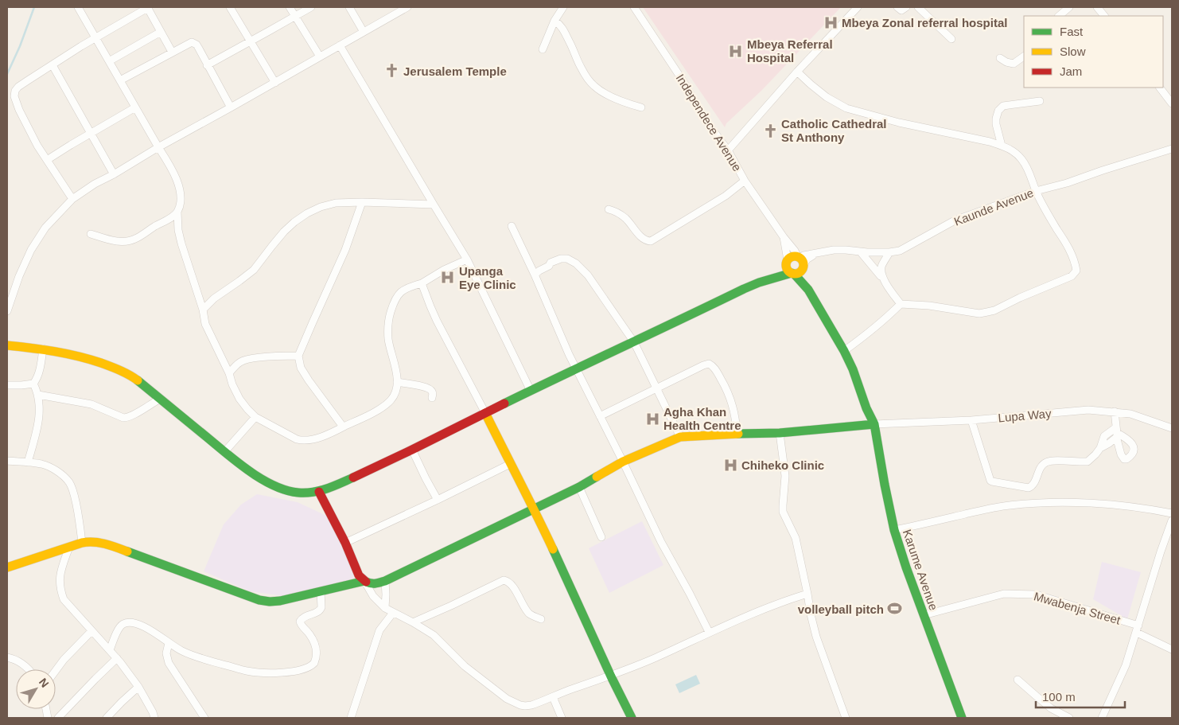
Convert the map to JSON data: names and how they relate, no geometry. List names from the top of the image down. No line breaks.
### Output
{"streets":{"main road":["Karume Avenue"],"street":["Independece Avenue","Kaunde Avenue","Lupa Way","Mwabenja Street"]},"crossings":[["Independece Avenue","Kaunde Avenue"],["Independece Avenue","Karume Avenue"],["Kaunde Avenue","Karume Avenue"],["Lupa Way","Karume Avenue"],["Karume Avenue","Mwabenja Street"]],"places":{"hospital":["Mbeya Zonal referral hospital","Mbeya Referral Hospital","Upanga Eye Clinic","Agha Khan Health Centre","Chiheko Clinic"],"church":["Jerusalem Temple","Catholic Cathedral St Anthony"],"sports":["volleyball pitch"]},"legend":["Fast","Slow","Jam"],"scale_bar":"100 m","north":"top right"}
